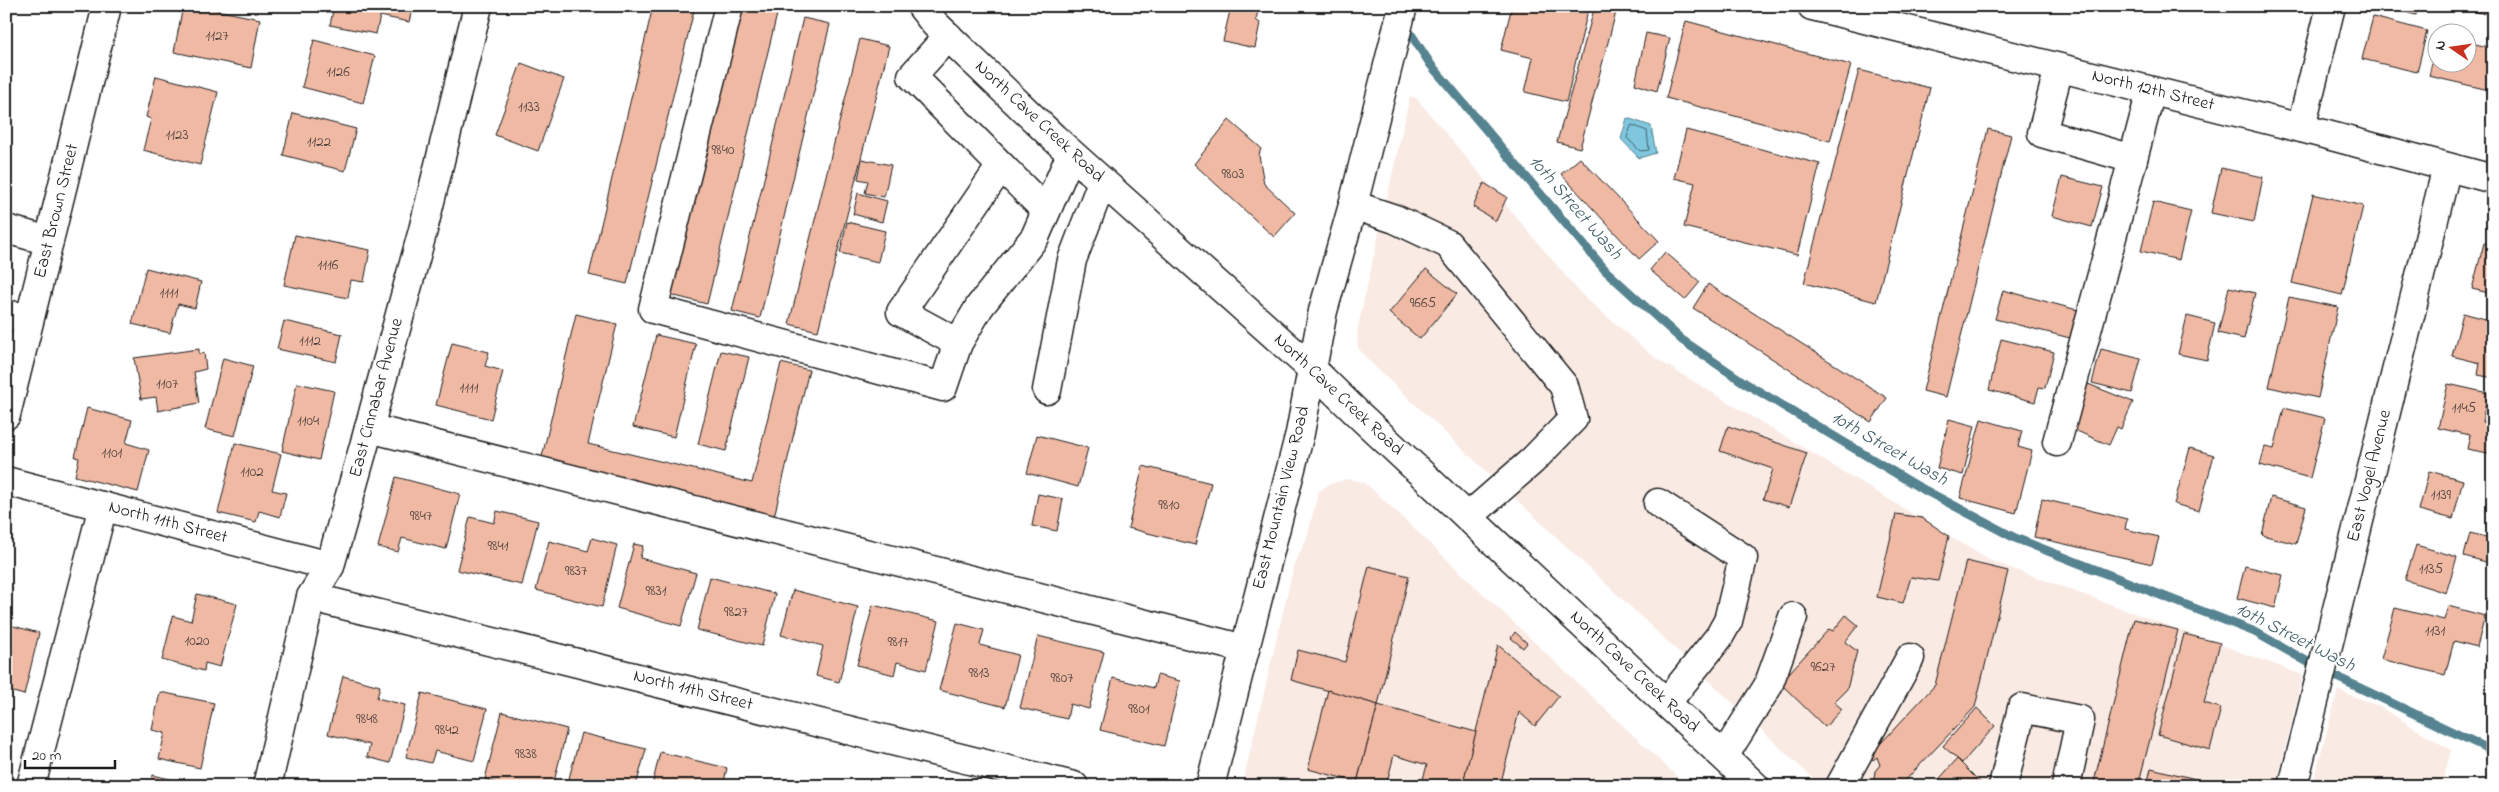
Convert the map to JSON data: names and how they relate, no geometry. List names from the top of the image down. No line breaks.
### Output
{"streets":{"street":["North 12th Street","North Cave Creek Road","East Brown Street","East Cinnabar Avenue","East Vogel Avenue","East Mountain View Road","North 11th Street"]},"crossings":[["North 12th Street","East Vogel Avenue"],["North Cave Creek Road","East Mountain View Road"],["East Cinnabar Avenue","North 11th Street"]],"water":["10th Street Wash"],"house_numbers":["1127","1126","1133","1123","1122","9840","9803","1116","1111","9665","1112","1107","1111","1145","1104","1101","1102","1139","9810","9847","9841","1135","9837","9831","9827","1131","1020","9817","9627","9813","9807","9801","9848","9842","9838"],"scale_bar":"20 m","north":"left"}
